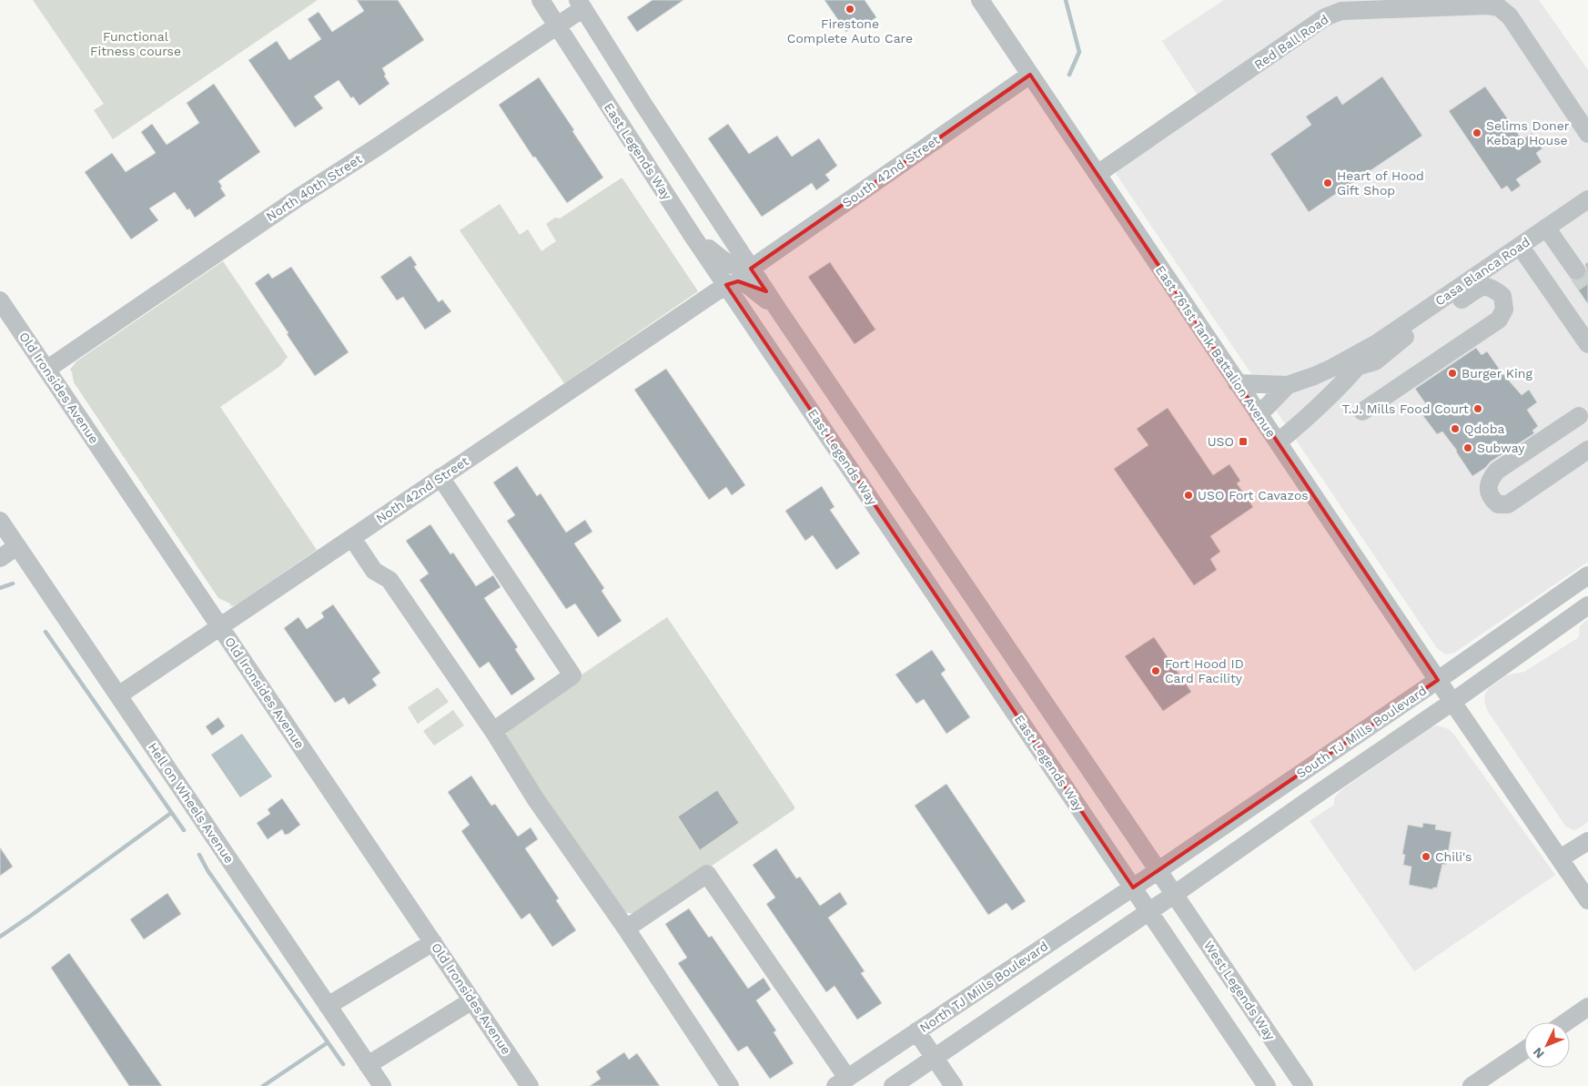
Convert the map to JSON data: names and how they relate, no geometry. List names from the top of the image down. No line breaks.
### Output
{"streets":{"street":["Red Ball Road","East Legends Way","South 42nd Street","North 40th Street","Casa Blanca Road","East 761st Tank Battalion Avenue","Old Ironsides Avenue","Noth 42nd Street","South TJ Mills Boulevard","Hell on Wheels Avenue","North TJ Mills Boulevard","West Legends Way"]},"crossings":[["Red Ball Road","East 761st Tank Battalion Avenue"],["East Legends Way","North 40th Street"],["East Legends Way","Noth 42nd Street"],["East Legends Way","South TJ Mills Boulevard"],["East Legends Way","North TJ Mills Boulevard"],["South 42nd Street","East 761st Tank Battalion Avenue"],["North 40th Street","Old Ironsides Avenue"],["Casa Blanca Road","East 761st Tank Battalion Avenue"],["East 761st Tank Battalion Avenue","South TJ Mills Boulevard"],["Old Ironsides Avenue","Noth 42nd Street"],["Noth 42nd Street","Hell on Wheels Avenue"],["South TJ Mills Boulevard","North TJ Mills Boulevard"],["South TJ Mills Boulevard","West Legends Way"]],"parks":["Functional Fitness course"],"places":{"other":["Firestone Complete Auto Care","Selims Doner Kebap House","Heart of Hood Gift Shop","Burger King","T.J. Mills Food Court","Qdoba","Subway","USO Fort Cavazos","Fort Hood ID Card Facility","Chili's"],"transit":["USO"]},"north":"bottom left"}
